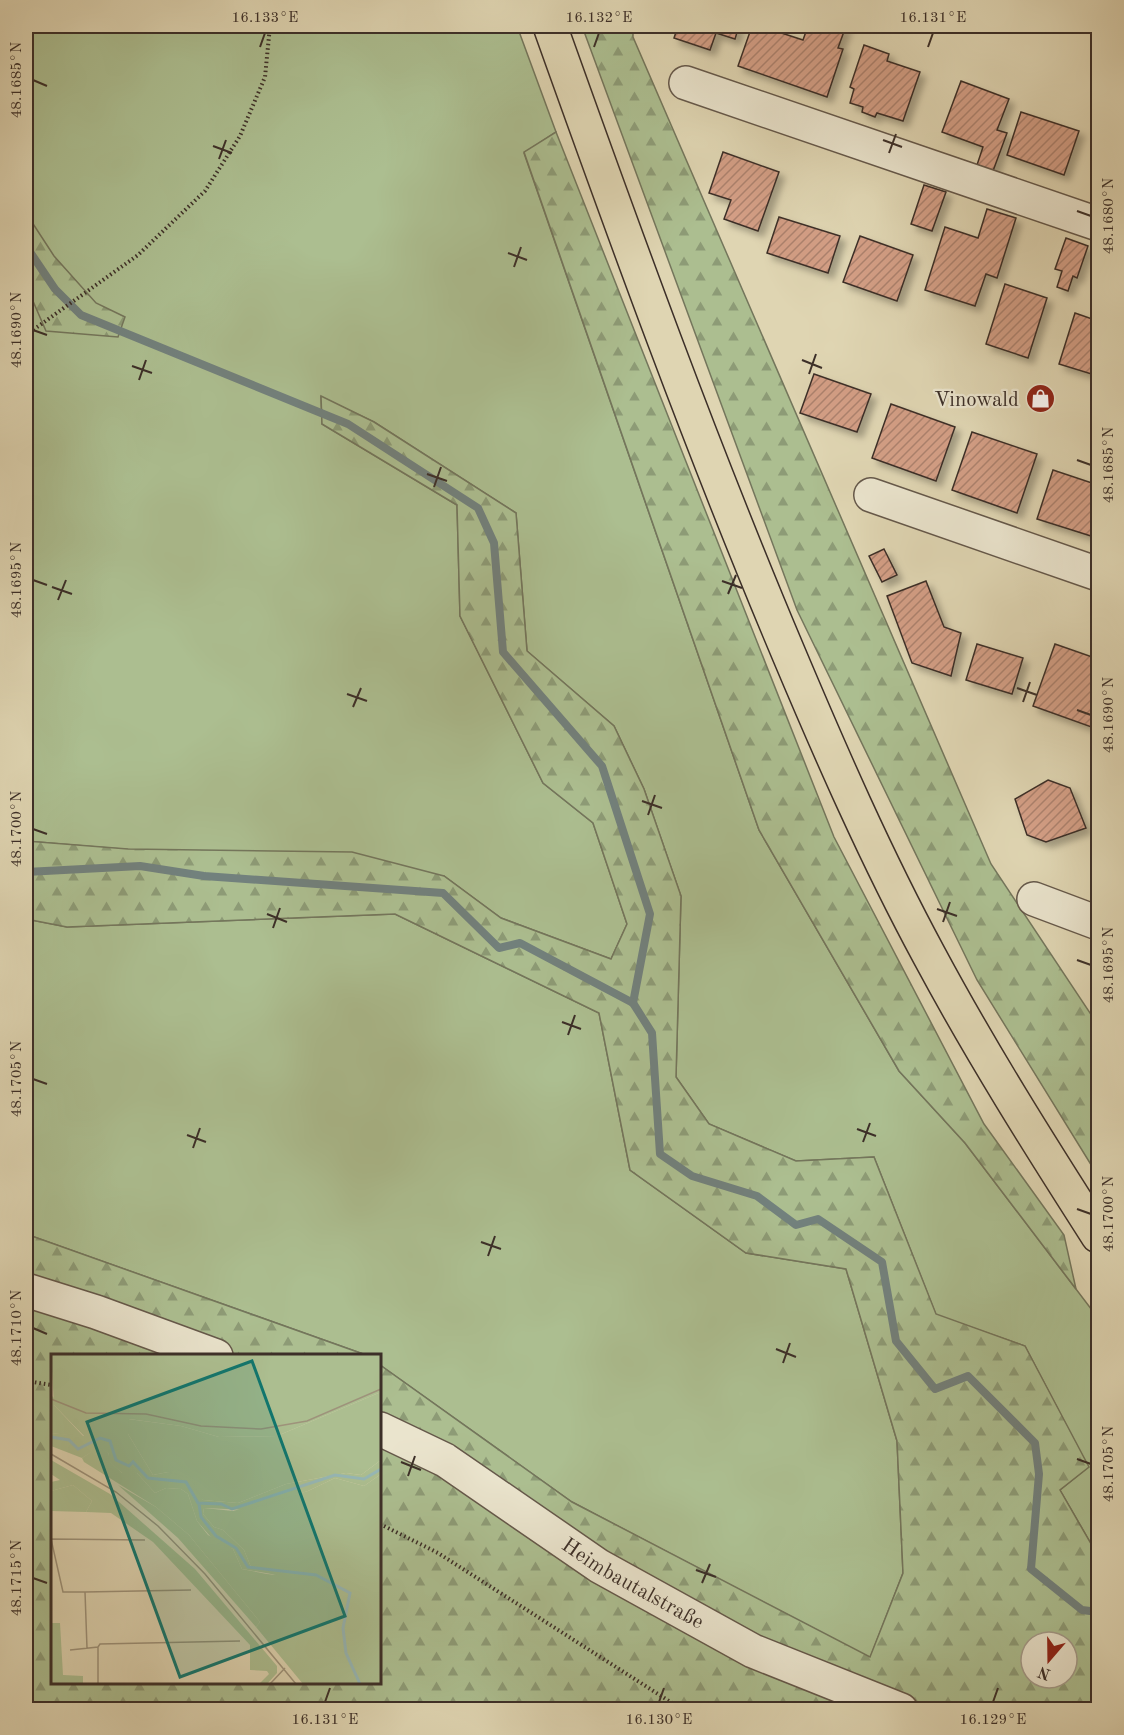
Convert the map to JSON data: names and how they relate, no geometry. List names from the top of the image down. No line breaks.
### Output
{"streets":{"street":["Heimbautalstraße"]},"places":{"shop":["Vinowald"]},"north":"bottom","coordinates":["16.133°E","16.132°E","16.131°E","48.1685°N","48.1680°N","48.1690°N","48.1695°N","48.1700°N","48.1705°N","48.1710°N","48.1715°N","16.130°E","16.129°E"]}
